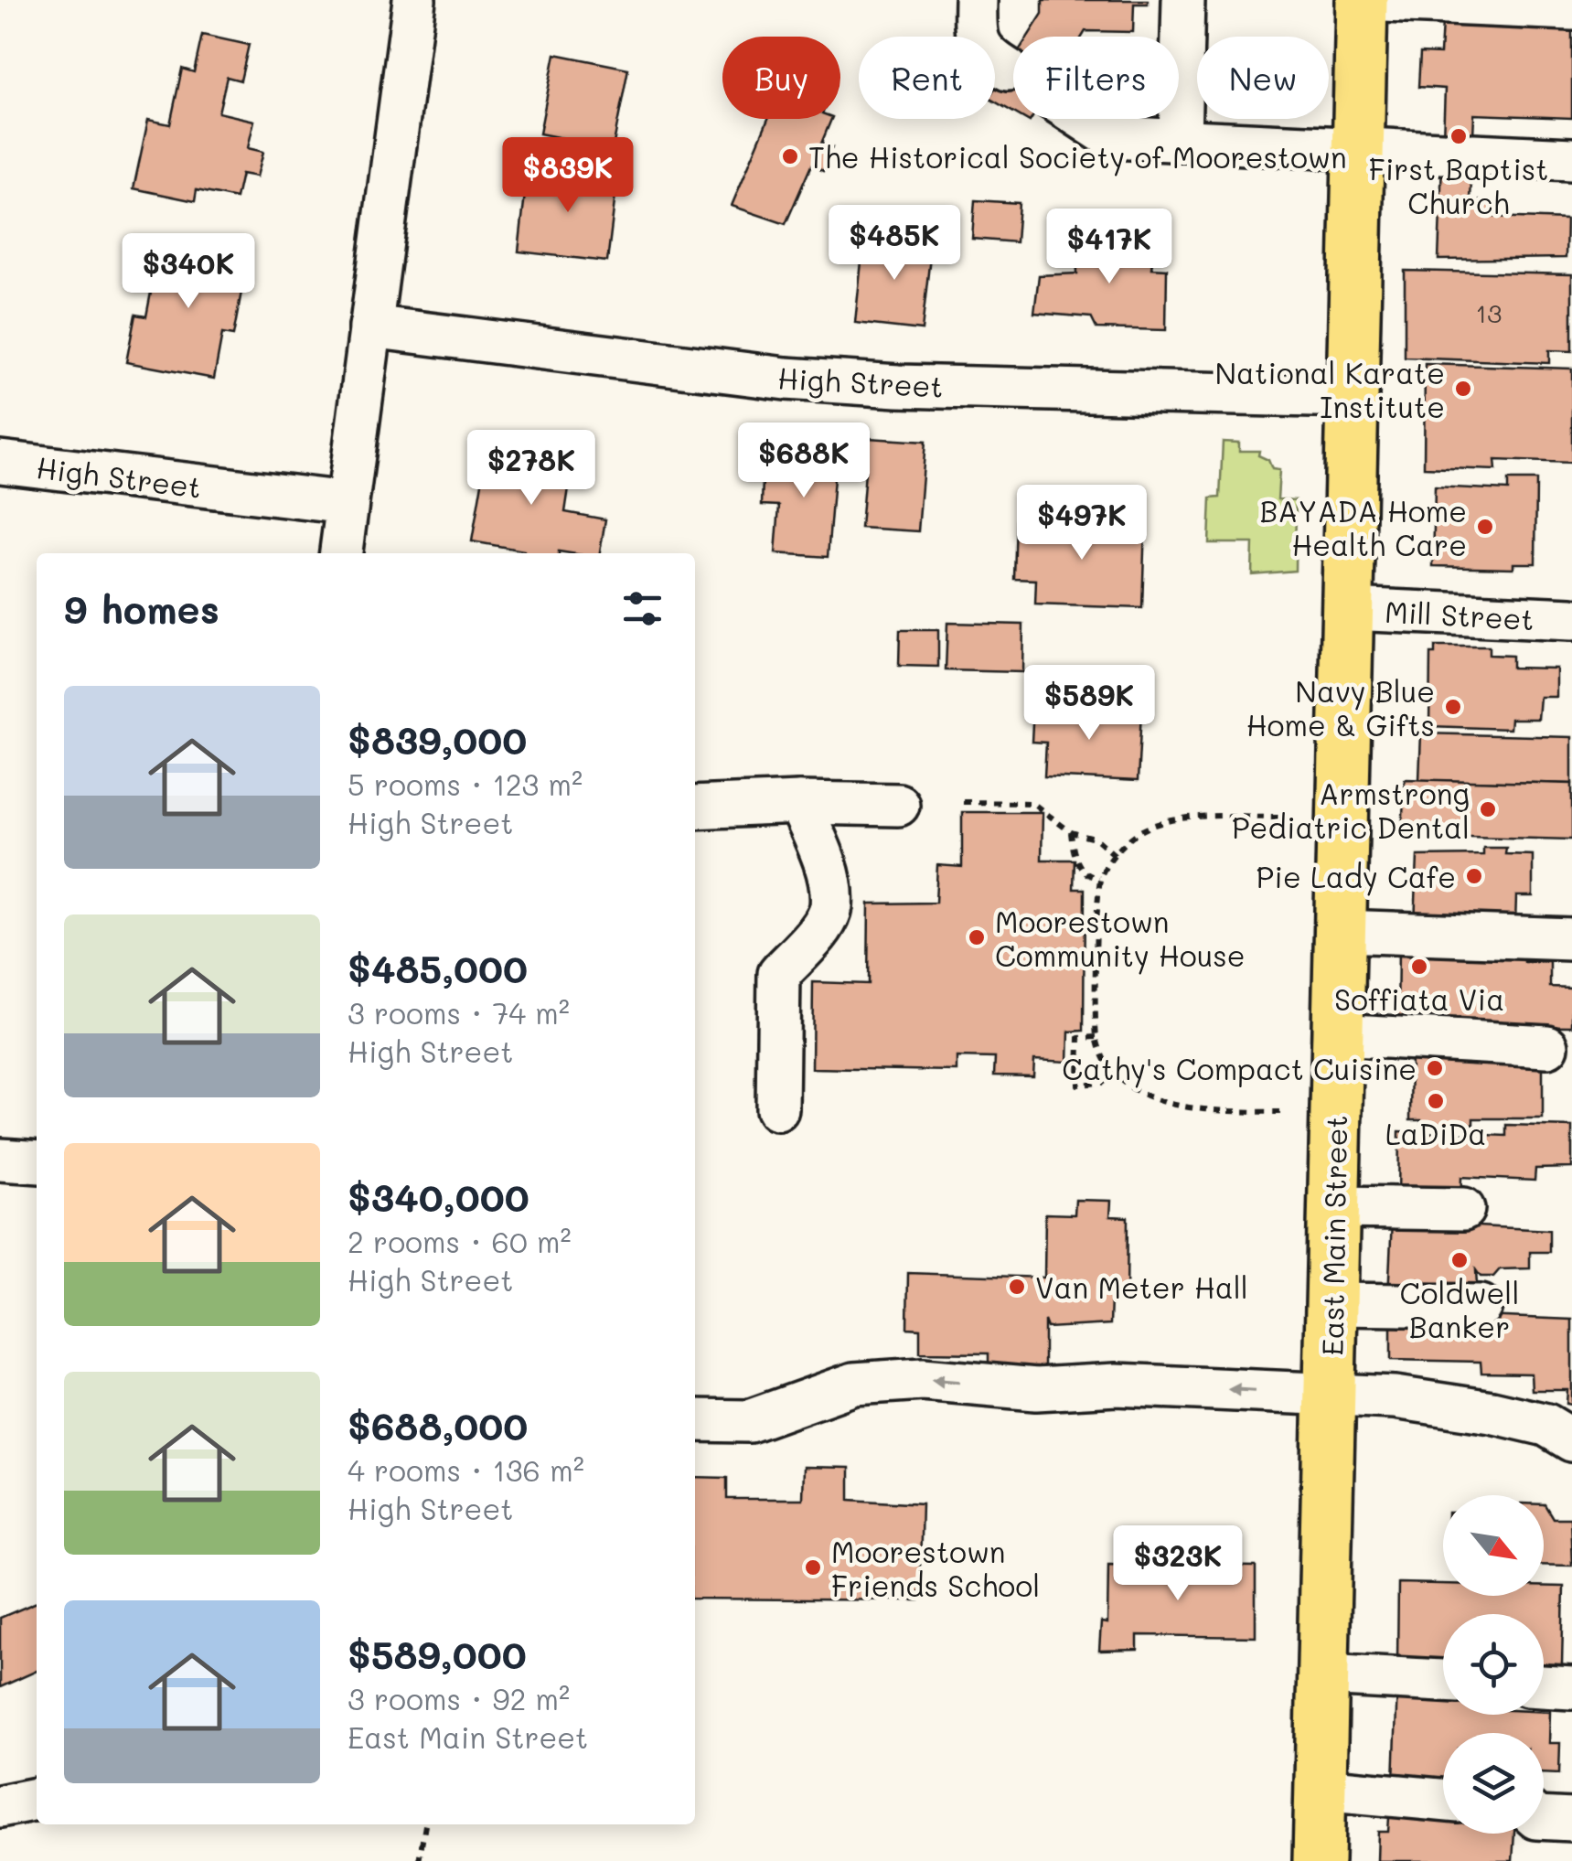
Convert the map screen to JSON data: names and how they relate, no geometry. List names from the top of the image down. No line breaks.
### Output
{"streets":{"main road":["East Main Street"],"street":["High Street","Mill Street"]},"crossings":[["High Street","East Main Street"],["Mill Street","East Main Street"]],"places":["First Baptist Church","The Historical Society of Moorestown","National Karate Institute","BAYADA Home Health Care","Navy Blue Home & Gifts","Armstrong Pediatric Dental","Pie Lady Cafe","Moorestown Community House","Soffiata Via","Cathy's Compact Cuisine","LaDiDa","Coldwell Banker","Van Meter Hall","Moorestown Friends School"],"house_numbers":["13"],"north":"bottom right","page":{"chip":["Buy","Rent","Filters","New"],"price":["$839K","$485K","$417K","$340K","$688K","$278K","$497K","$589K","$323K"],"heading":"9 homes","list":[{"name":"$839,000","note":"5 rooms · 123 m² · High Street"},{"name":"$485,000","note":"3 rooms · 74 m² · High Street"},{"name":"$340,000","note":"2 rooms · 60 m² · High Street"},{"name":"$688,000","note":"4 rooms · 136 m² · High Street"},{"name":"$589,000","note":"3 rooms · 92 m² · East Main Street"}]}}
